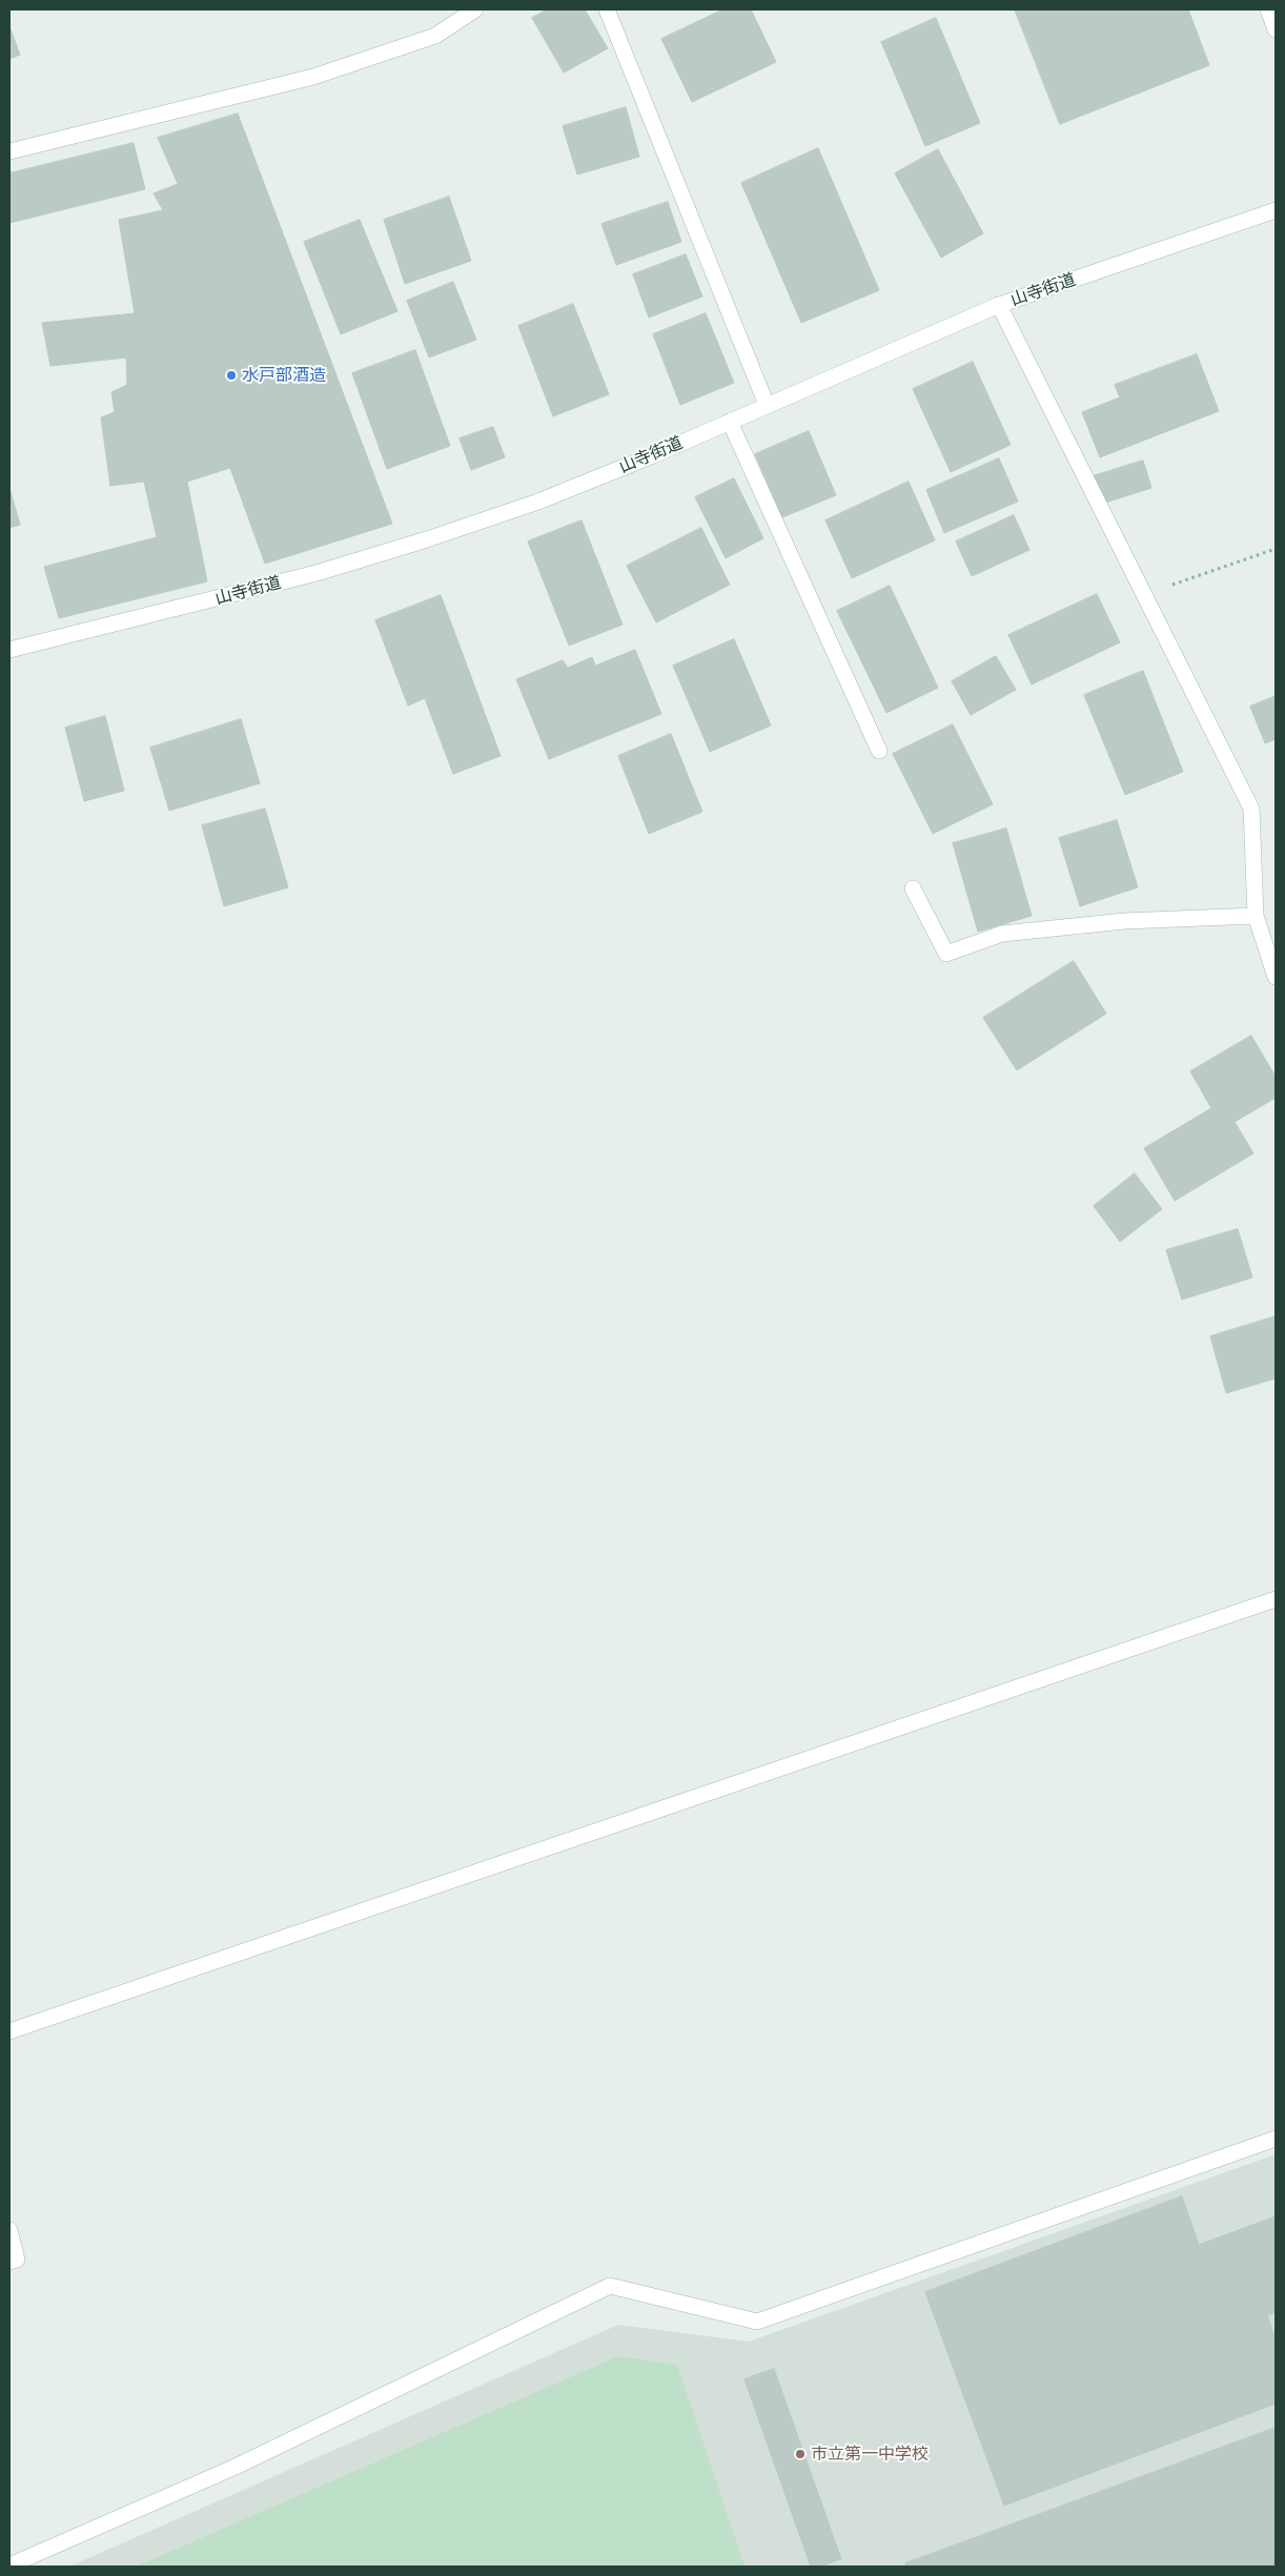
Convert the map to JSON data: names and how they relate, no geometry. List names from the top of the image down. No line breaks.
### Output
{"streets":{"main road":["山寺街道"]},"places":["水戸部酒造","市立第一中学校"]}
